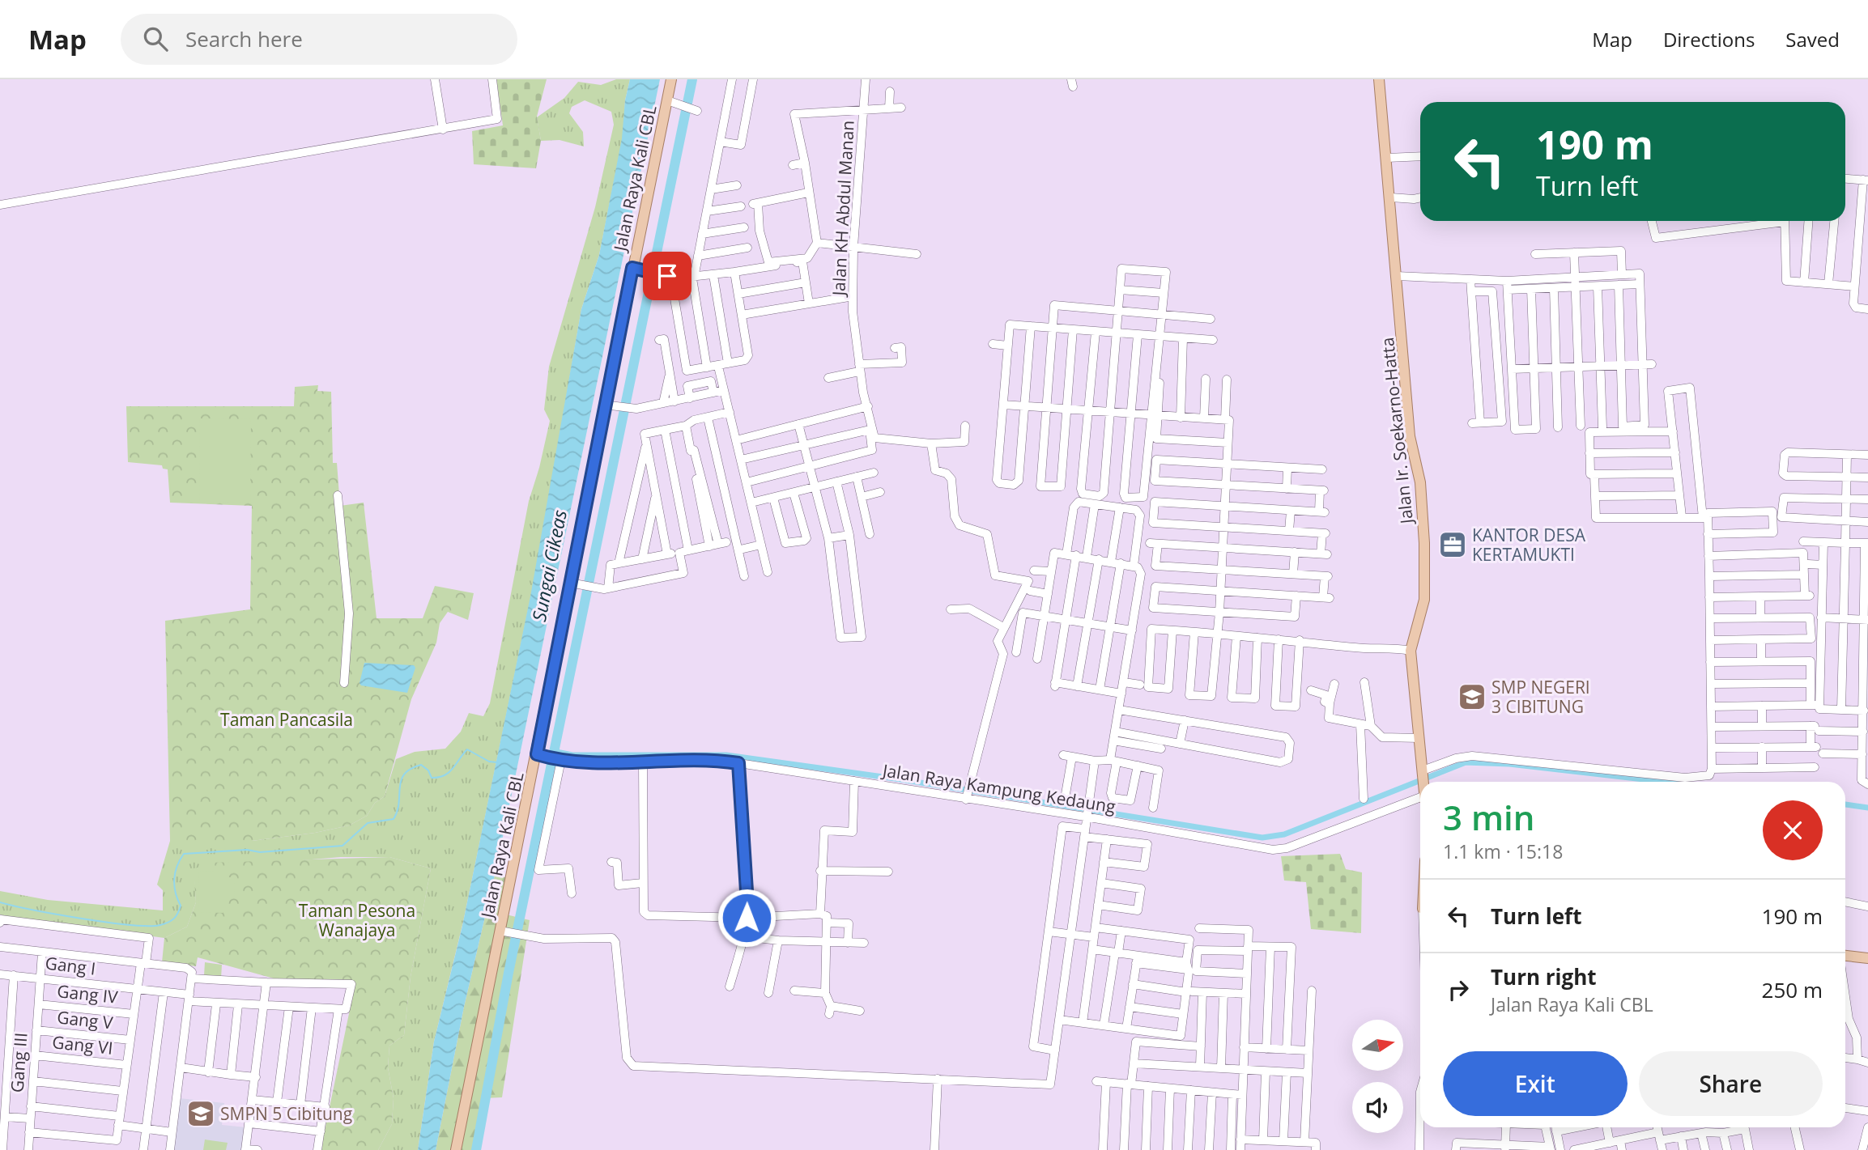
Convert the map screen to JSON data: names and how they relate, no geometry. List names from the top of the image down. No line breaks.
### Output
{"streets":{"main road":["Jalan Raya Kali CBL","Jalan Ir. Soekarno-Hatta"],"street":["Jalan KH Abdul Manan","Jalan Raya Kampung Kedaung","Gang I","Gang IV","Gang V","Gang VI","Gang III"]},"crossings":[["Jalan Raya Kali CBL","Jalan Raya Kampung Kedaung"],["Gang I","Gang III"],["Gang IV","Gang III"],["Gang V","Gang III"],["Gang VI","Gang III"]],"water":["Sungai Cikeas"],"parks":["Taman Pancasila","Taman Pesona Wanajaya"],"places":{"office":["KANTOR DESA KERTAMUKTI"],"school or university":["SMP NEGERI 3 CIBITUNG","SMPN 5 Cibitung"]},"north":"right","page":{"header":"Map","search":"Search here","nav":["Map","Directions","Saved"],"turn":["190 m","Turn left"],"heading":["3 min","1.1 km · 15:18"],"list":[{"name":"Turn left","value":"190 m"},{"name":"Turn right","note":"Jalan Raya Kali CBL","value":"250 m"}],"buttons":["Exit","Share"]}}
